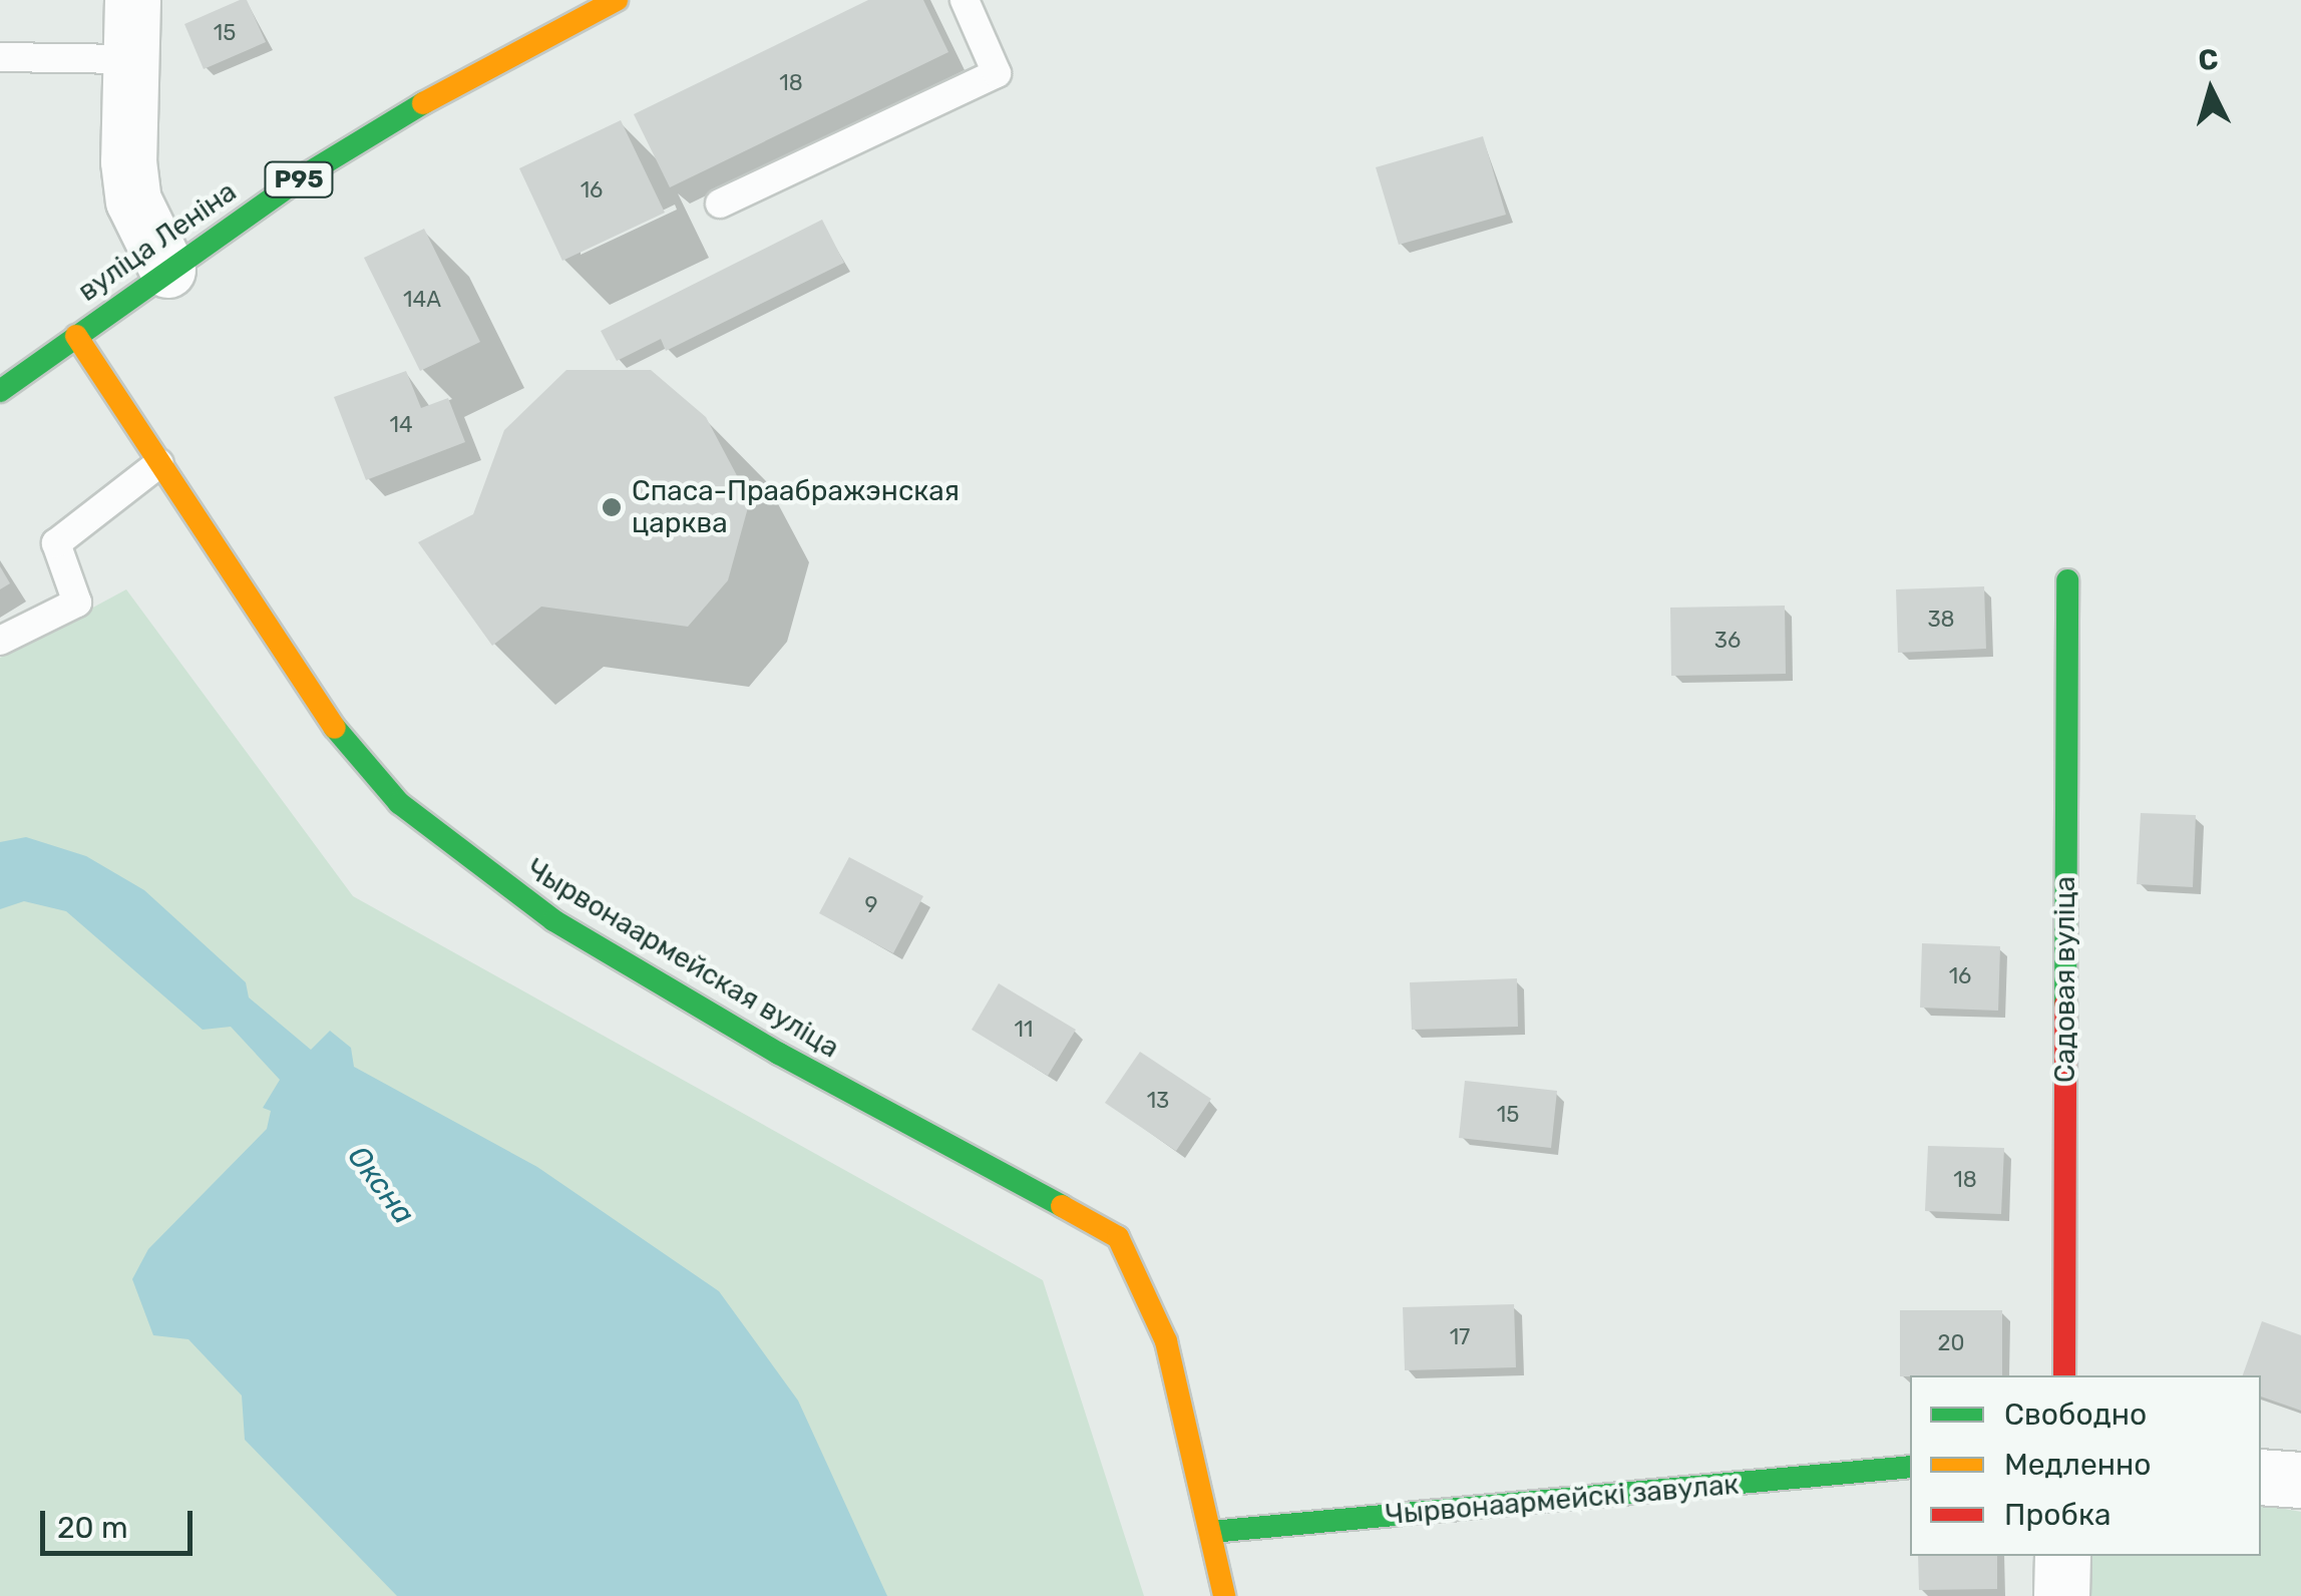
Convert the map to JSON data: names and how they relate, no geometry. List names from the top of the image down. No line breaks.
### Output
{"streets":{"street":["Р95","вуліца Леніна","Чырвонаармейская вуліца","Садовая вуліца","Чырвонаармейскі завулак"]},"crossings":[["вуліца Леніна","Чырвонаармейская вуліца"],["Чырвонаармейская вуліца","Чырвонаармейскі завулак"]],"water":["Оксна"],"places":["Спаса-Праабражэнская царква"],"house_numbers":["15","18","16","14А","14","38","36","9","16","11","13","15","18","17","20"],"legend":["Свободно","Медленно","Пробка"],"scale_bar":"20 m","north":"top"}
